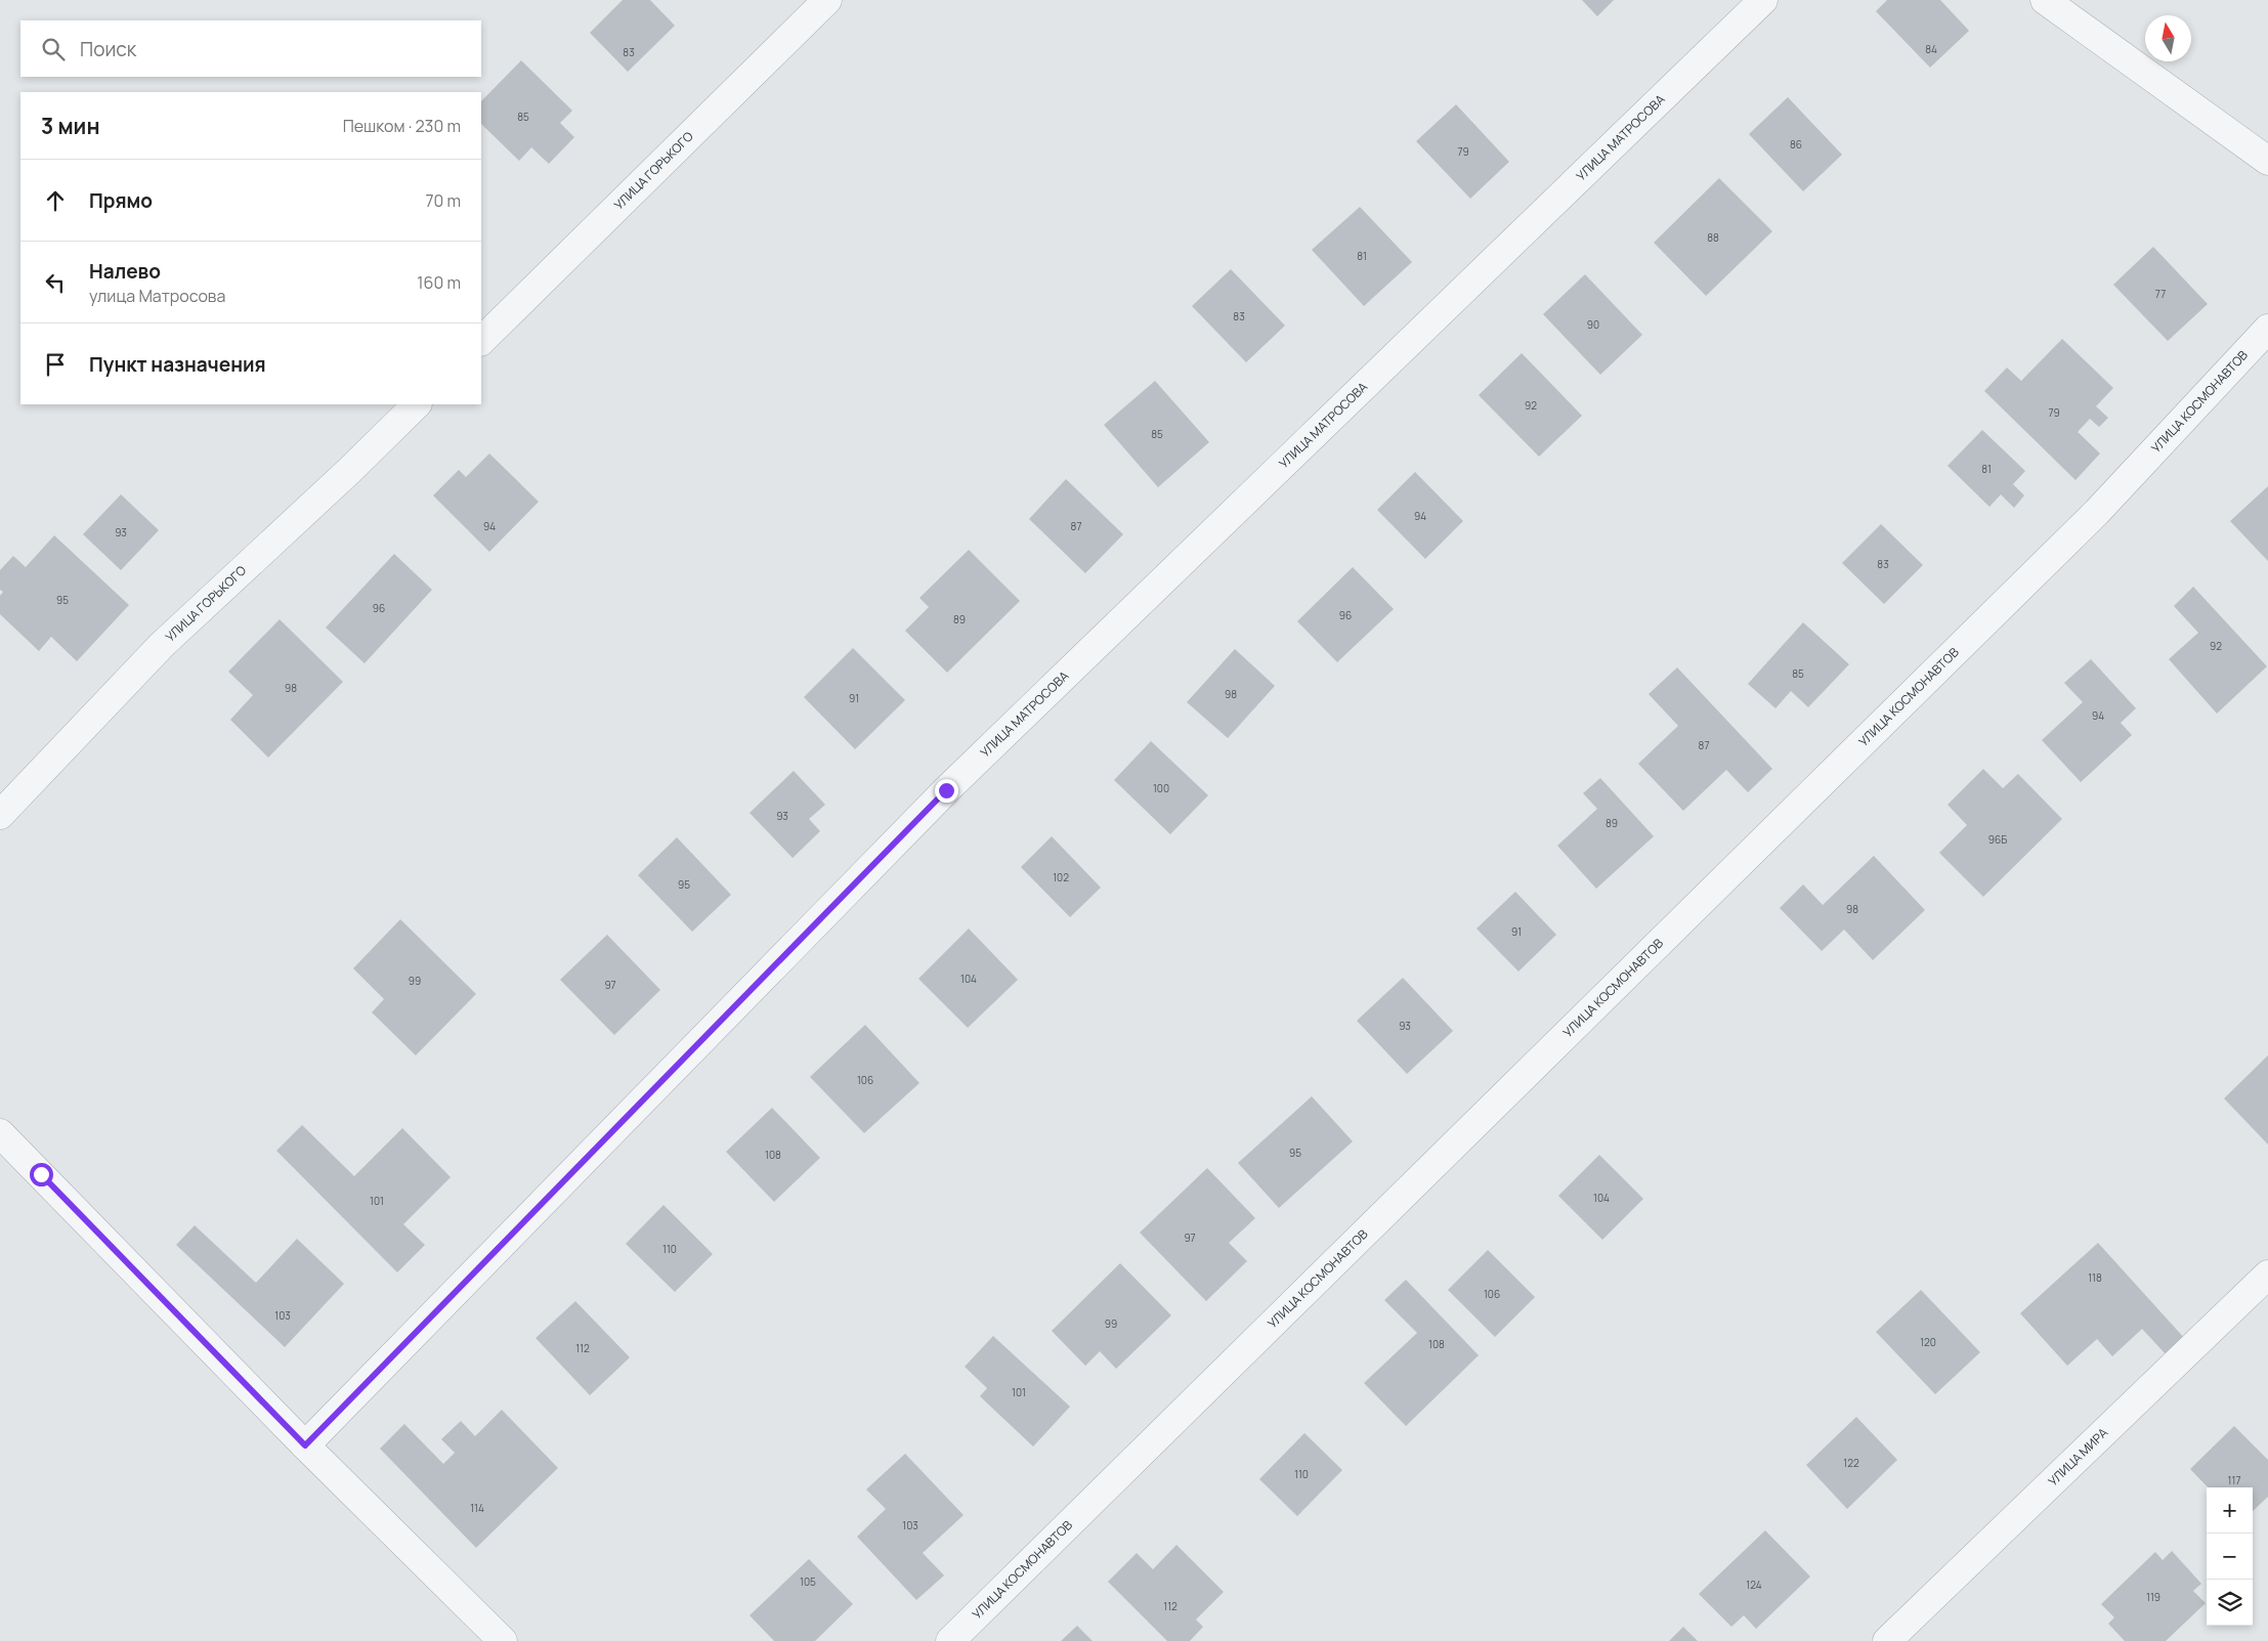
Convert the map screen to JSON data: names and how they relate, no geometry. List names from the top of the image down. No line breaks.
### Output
{"streets":{"street":["УЛИЦА МАТРОСОВА","УЛИЦА ГОРЬКОГО","УЛИЦА КОСМОНАВТОВ","УЛИЦА МИРА"]},"house_numbers":["84","83","85","86","79","88","81","77","83","90","92","79","85","81","94","94","87","93","83","95","96","96","89","92","85","98","98","91","94","87","100","93","89","96Б","102","95","98","91","104","99","97","93","106","95","108","104","101","97","110","118","106","103","99","120","108","112","101","122","110","117","114","103","105","124","119","112"],"north":"top","page":{"search":"Поиск","heading":["3 мин","Пешком · 230 m"],"list":[["Прямо","70 m"],["Налево","улица Матросова","160 m"],"Пункт назначения"],"map_buttons":["+","−"]}}
